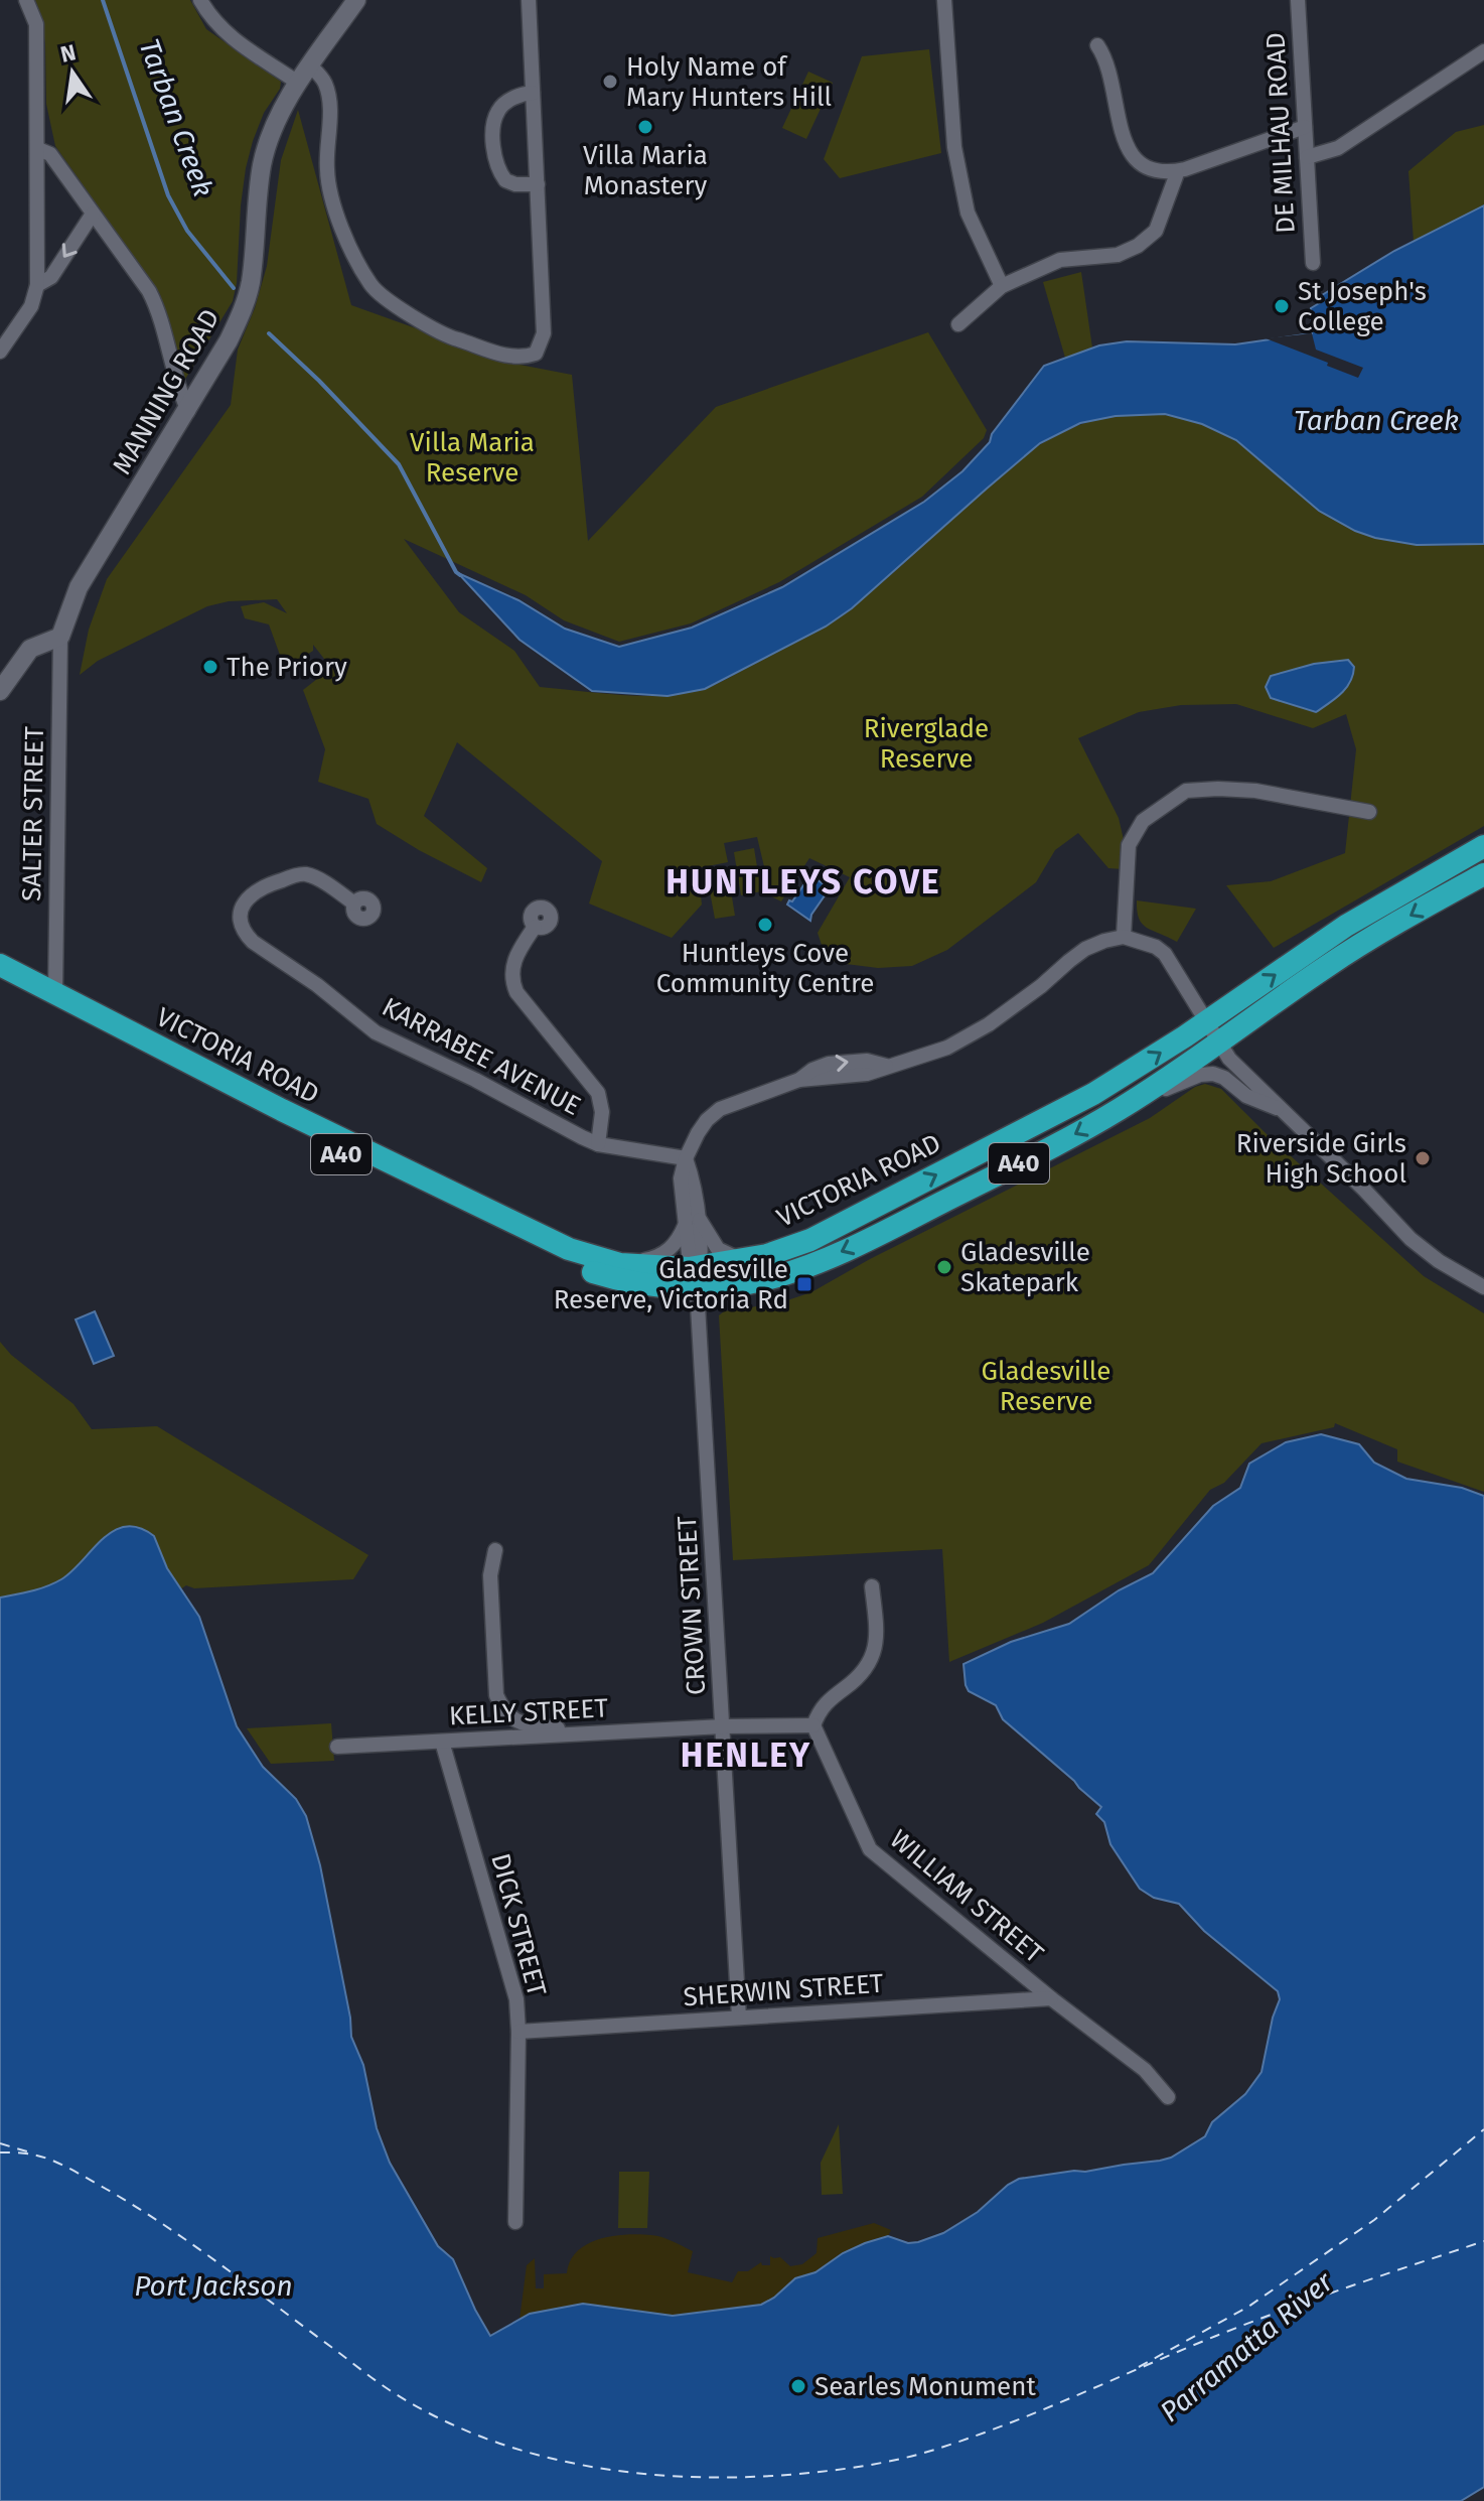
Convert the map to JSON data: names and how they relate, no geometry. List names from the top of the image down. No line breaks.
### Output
{"streets":{"highway":["VICTORIA ROAD","A40"],"street":["DE MILHAU ROAD","MANNING ROAD","SALTER STREET","KARRABEE AVENUE","CROWN STREET","KELLY STREET","WILLIAM STREET","DICK STREET","SHERWIN STREET"]},"crossings":[["MANNING ROAD","SALTER STREET"],["SALTER STREET","VICTORIA ROAD"],["VICTORIA ROAD","CROWN STREET"],["CROWN STREET","KELLY STREET"],["CROWN STREET","SHERWIN STREET"],["KELLY STREET","DICK STREET"],["WILLIAM STREET","SHERWIN STREET"],["DICK STREET","SHERWIN STREET"]],"districts":["HUNTLEYS COVE","HENLEY"],"water":["Tarban Creek","Port Jackson","Parramatta River"],"parks":["Villa Maria Reserve","Riverglade Reserve","Gladesville Reserve"],"places":{"other":["Holy Name of Mary Hunters Hill","Villa Maria Monastery","St Joseph's College","The Priory","Huntleys Cove Community Centre","Riverside Girls High School","Gladesville Skatepark","Searles Monument"],"transit":["Gladesville Reserve, Victoria Rd"]},"north":"top"}
